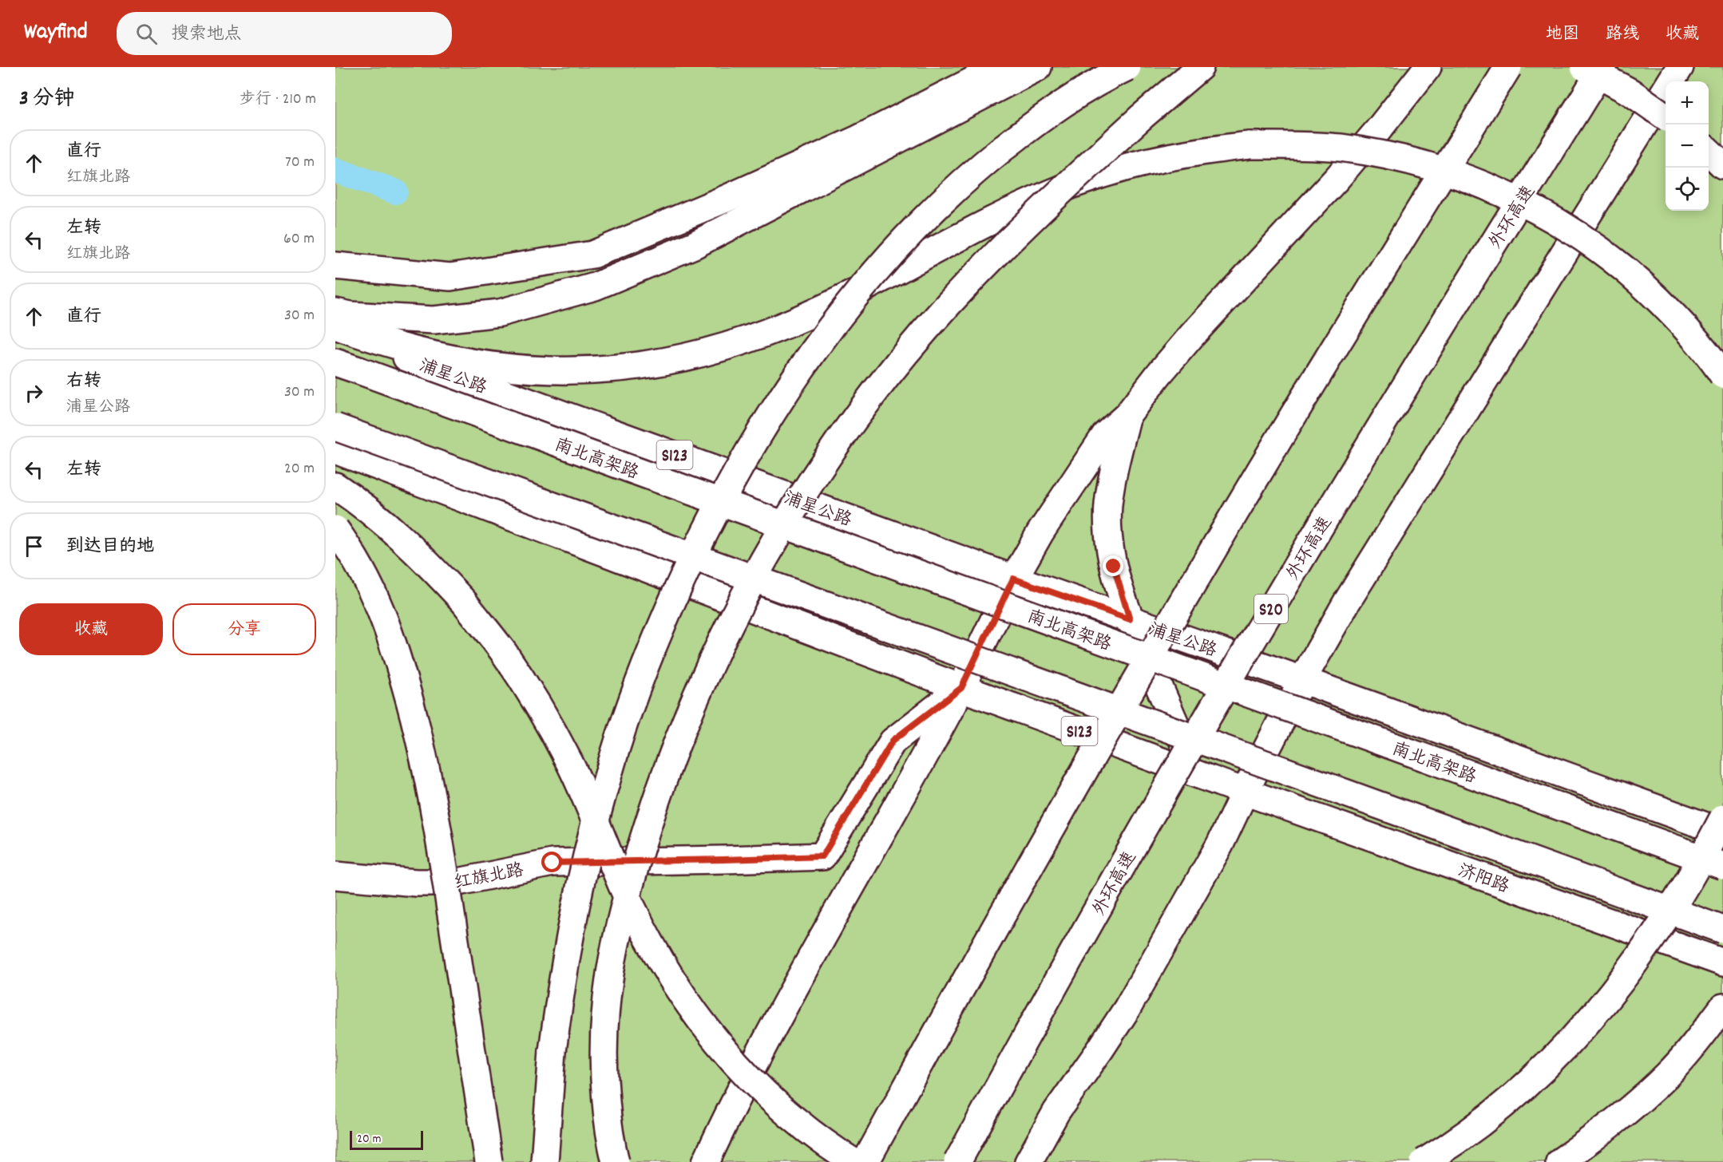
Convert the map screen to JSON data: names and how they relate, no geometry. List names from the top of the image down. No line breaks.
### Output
{"streets":{"main road":["外环高速","浦星公路","S123","南北高架路","S20","红旗北路","济阳路"]},"crossings":[["S123","红旗北路"],["S123","济阳路"]],"scale_bar":"20 m","page":{"header":"Wayfind","search":"搜索地点","nav":["地图","路线","收藏"],"heading":["3 分钟","步行 · 210 m"],"map_buttons":["+","−"],"list":[["直行","红旗北路","70 m"],["左转","红旗北路","60 m"],["直行","30 m"],["右转","浦星公路","30 m"],["左转","20 m"],"到达目的地"],"buttons":["收藏","分享"],"scale":"20 m"}}
